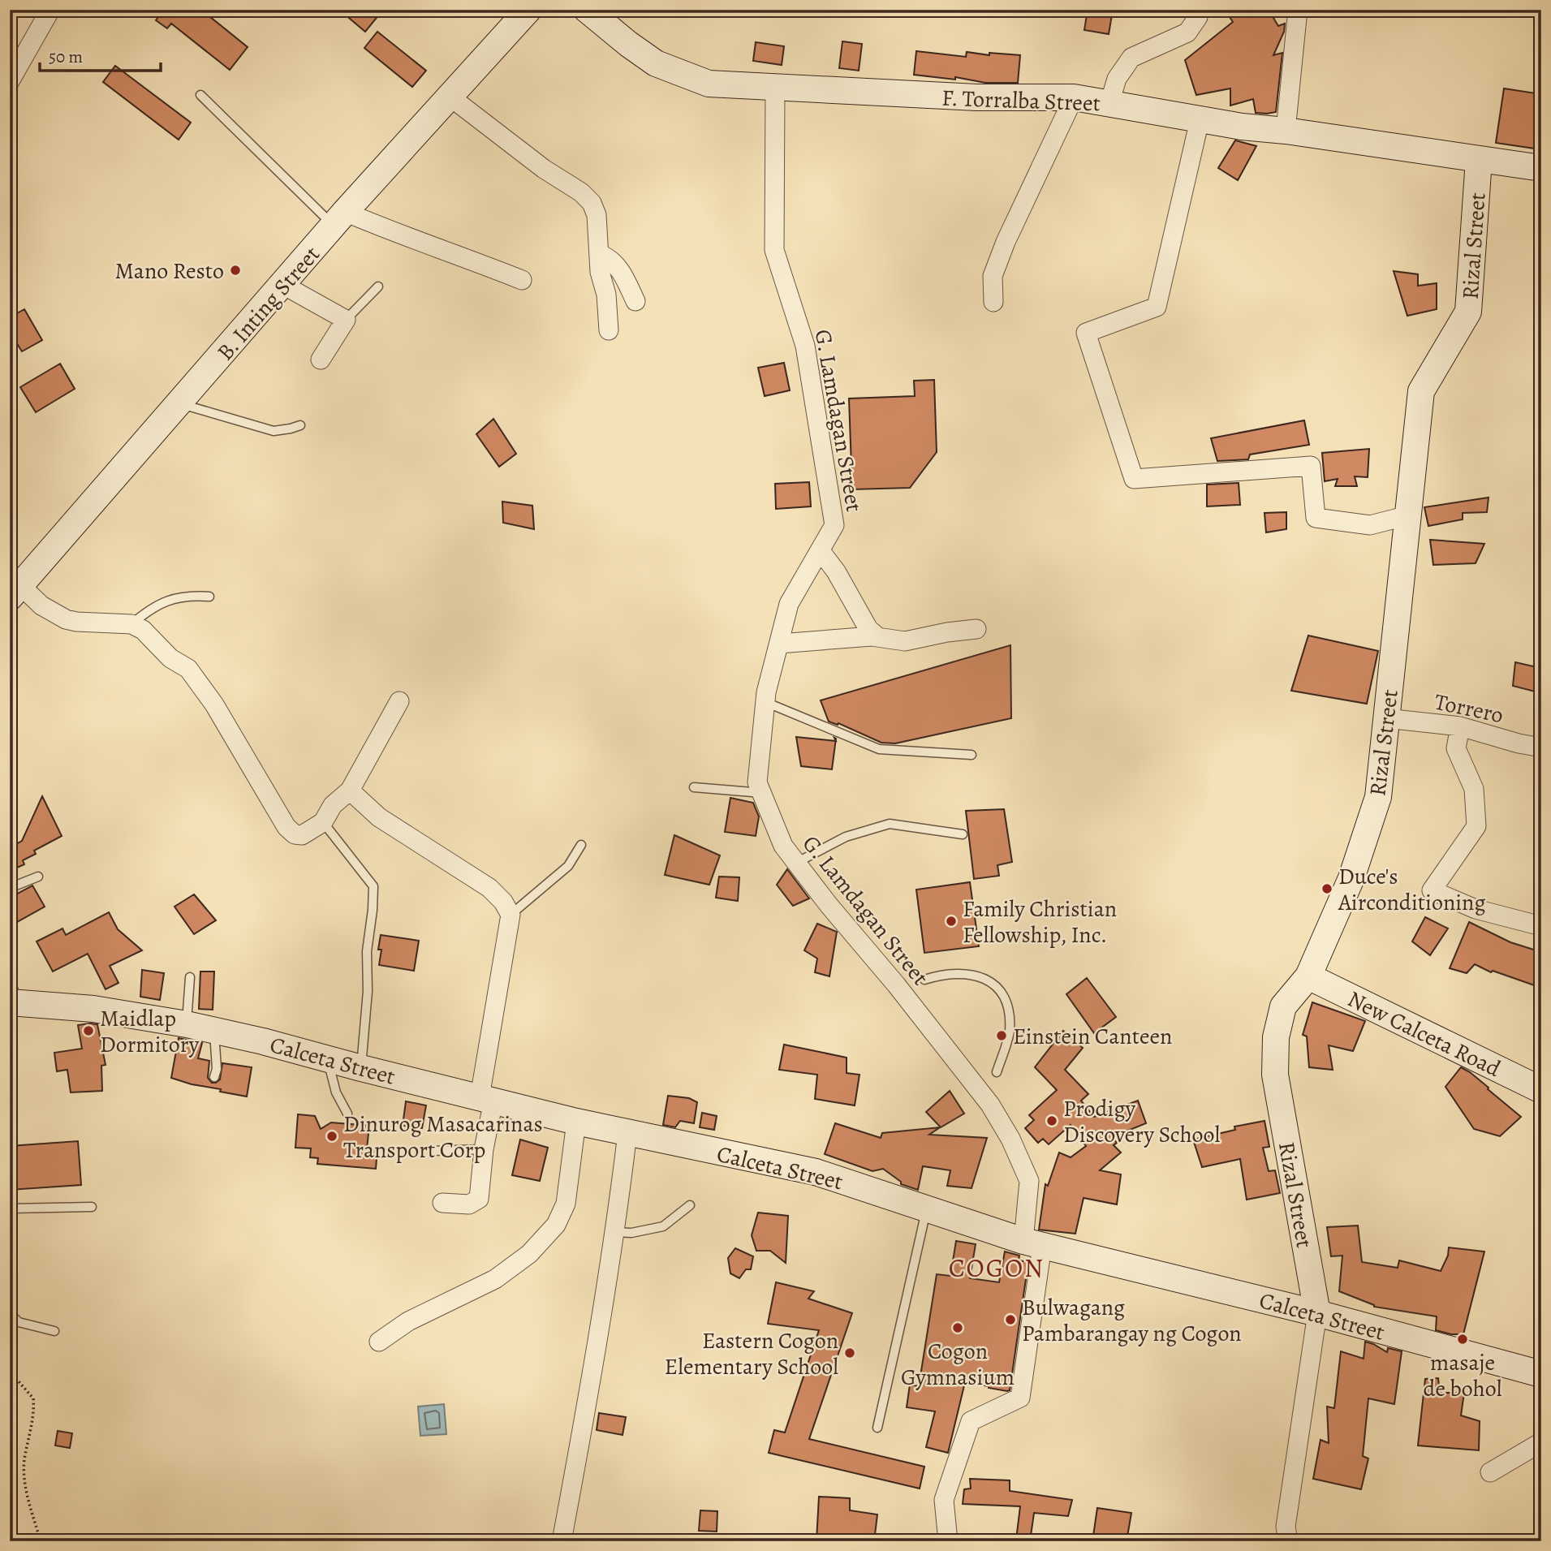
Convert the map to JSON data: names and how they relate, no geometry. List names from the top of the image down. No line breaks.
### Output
{"streets":{"street":["F. Torralba Street","Rizal Street","B. Inting Street","G. Lamdagan Street","Torrero","New Calceta Road","Calceta Street"]},"crossings":[["F. Torralba Street","Rizal Street"],["F. Torralba Street","G. Lamdagan Street"],["Rizal Street","Torrero"],["Rizal Street","New Calceta Road"],["Rizal Street","Calceta Street"],["G. Lamdagan Street","Calceta Street"]],"districts":["COGON"],"places":["Mano Resto","Duce's Airconditioning","Family Christian Fellowship, Inc.","Maidlap Dormitory","Einstein Canteen","Prodigy Discovery School","Dinurog Masacarinas Transport Corp","Bulwagang Pambarangay ng Cogon","Cogon Gymnasium","masaje de bohol","Eastern Cogon Elementary School"],"scale_bar":"50 m"}
